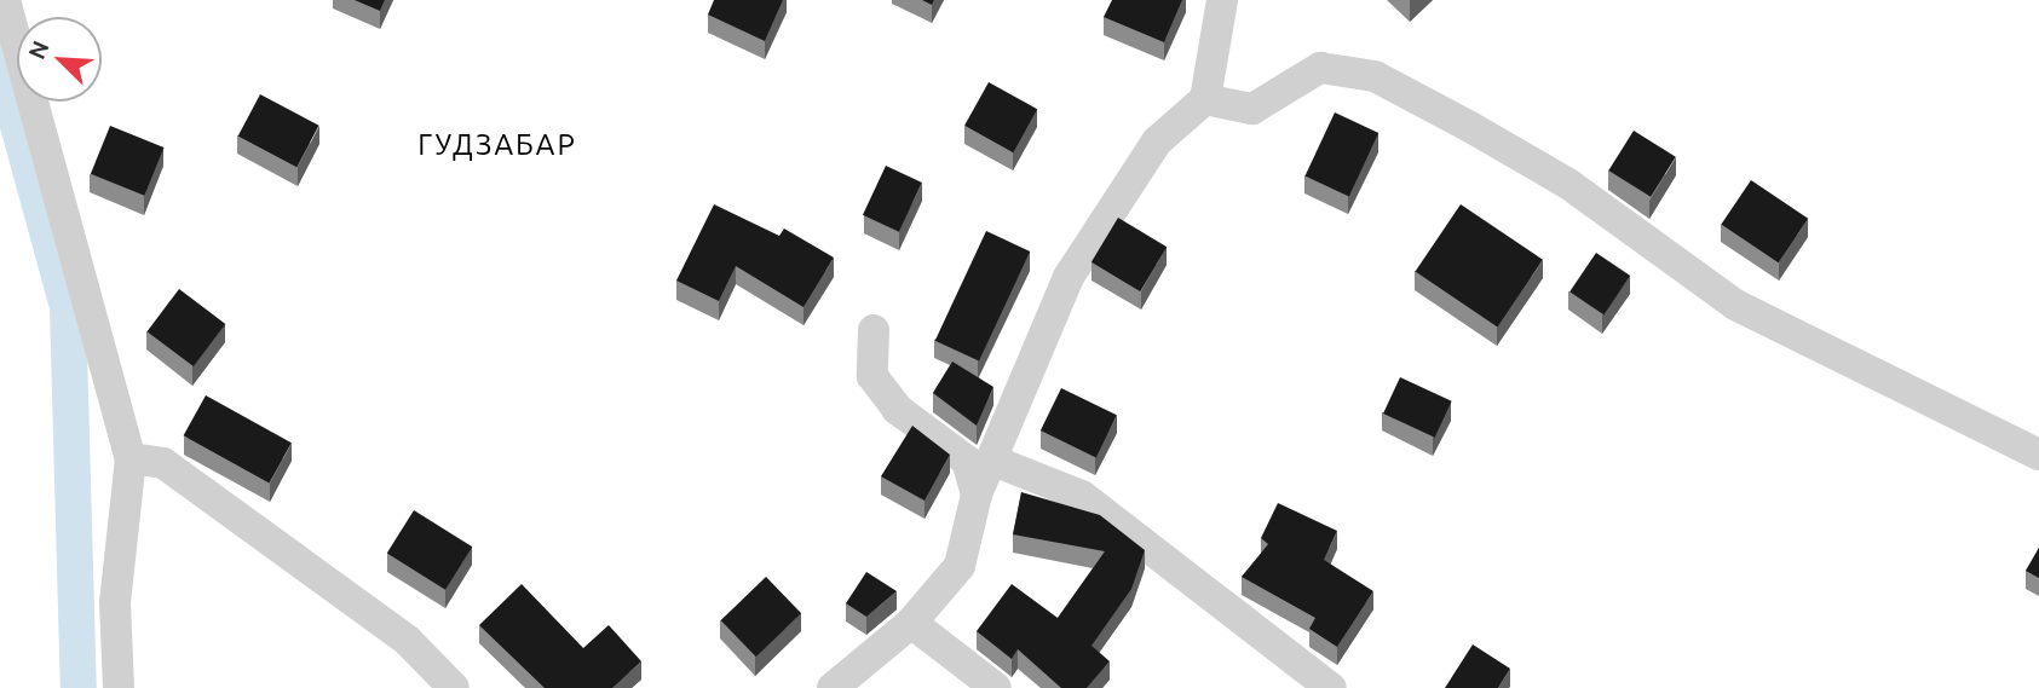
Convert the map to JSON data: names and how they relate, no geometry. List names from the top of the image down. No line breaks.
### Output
{"districts":["ГУДЗАБАР"],"north":"top left"}
